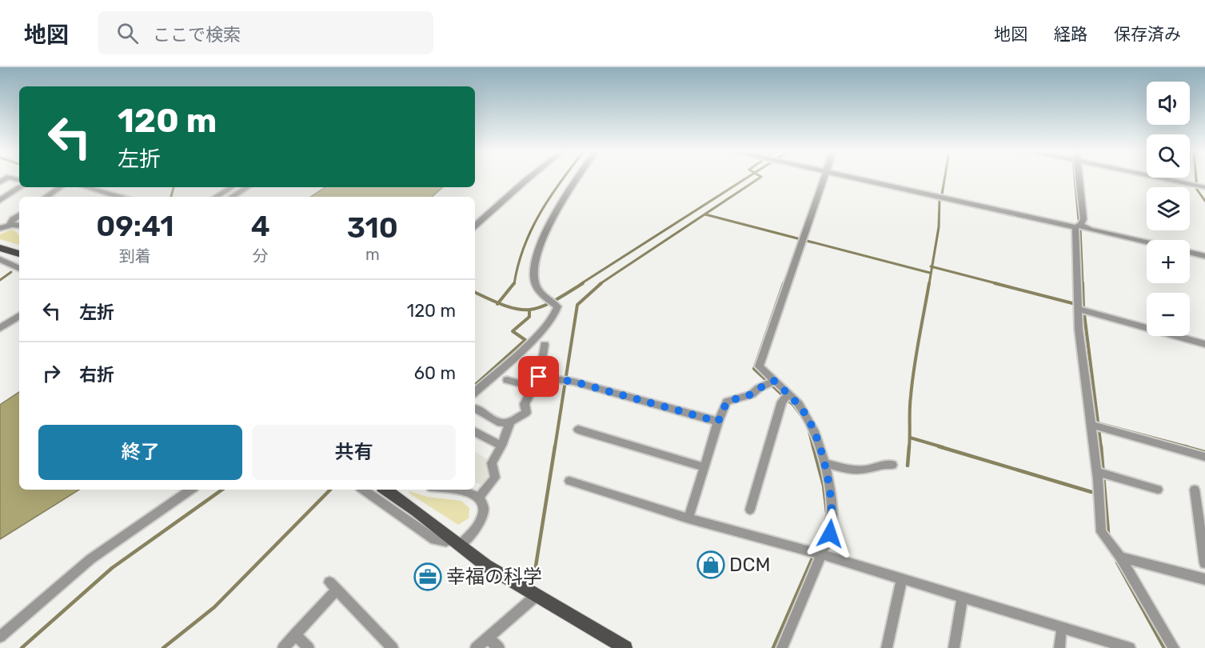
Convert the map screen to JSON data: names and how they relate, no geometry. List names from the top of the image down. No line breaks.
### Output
{"places":{"shop":["DCM"],"office":["幸福の科学"]},"page":{"header":"地図","search":"ここで検索","nav":["地図","経路","保存済み"],"map_buttons":["+","−"],"turn":["120 m","左折"],"eta":["09:41","到着","4","分","310","m"],"list":[{"name":"左折","value":"120 m"},{"name":"右折","value":"60 m"}],"buttons":["終了","共有"]}}
